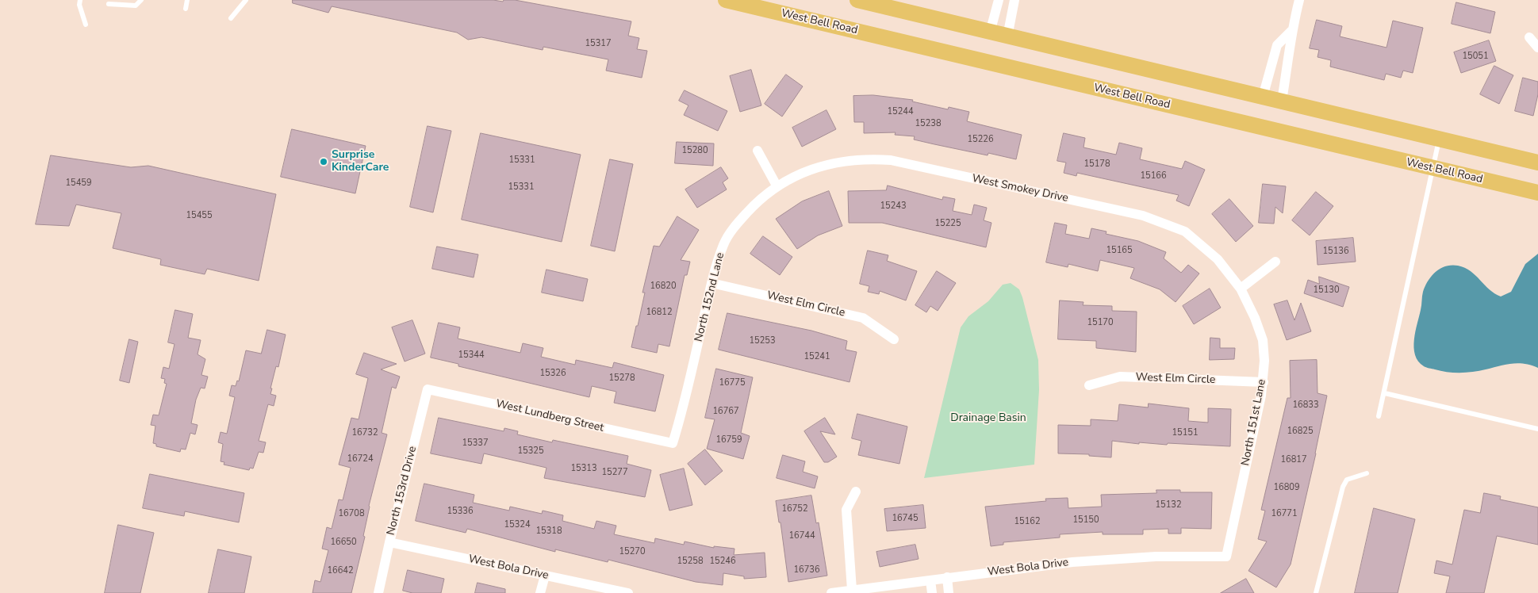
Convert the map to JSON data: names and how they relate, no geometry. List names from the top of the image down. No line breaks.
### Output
{"streets":{"main road":["West Bell Road"],"street":["West Smokey Drive","North 152nd Lane","West Elm Circle","West Lundberg Street","North 151st Lane","North 153rd Drive","West Bola Drive"]},"crossings":[["West Smokey Drive","North 152nd Lane"],["West Smokey Drive","North 151st Lane"],["North 152nd Lane","West Elm Circle"],["North 152nd Lane","West Lundberg Street"],["West Elm Circle","North 151st Lane"],["West Lundberg Street","North 153rd Drive"],["North 151st Lane","West Bola Drive"],["North 153rd Drive","West Bola Drive"]],"parks":["Drainage Basin"],"places":["Surprise KinderCare"],"house_numbers":["15317","15051","15244","15238","15226","15280","15331","15178","15166","15459","15331","15243","15455","15225","15165","15136","16820","15130","16812","15170","15253","15344","15241","15326","15278","16775","16833","16767","16825","16732","15151","16759","15337","15325","16724","16817","15313","15277","16809","15132","16752","15336","16708","16771","16745","15150","15162","15324","15318","16744","16650","15270","15258","15246","16736","16642"]}
